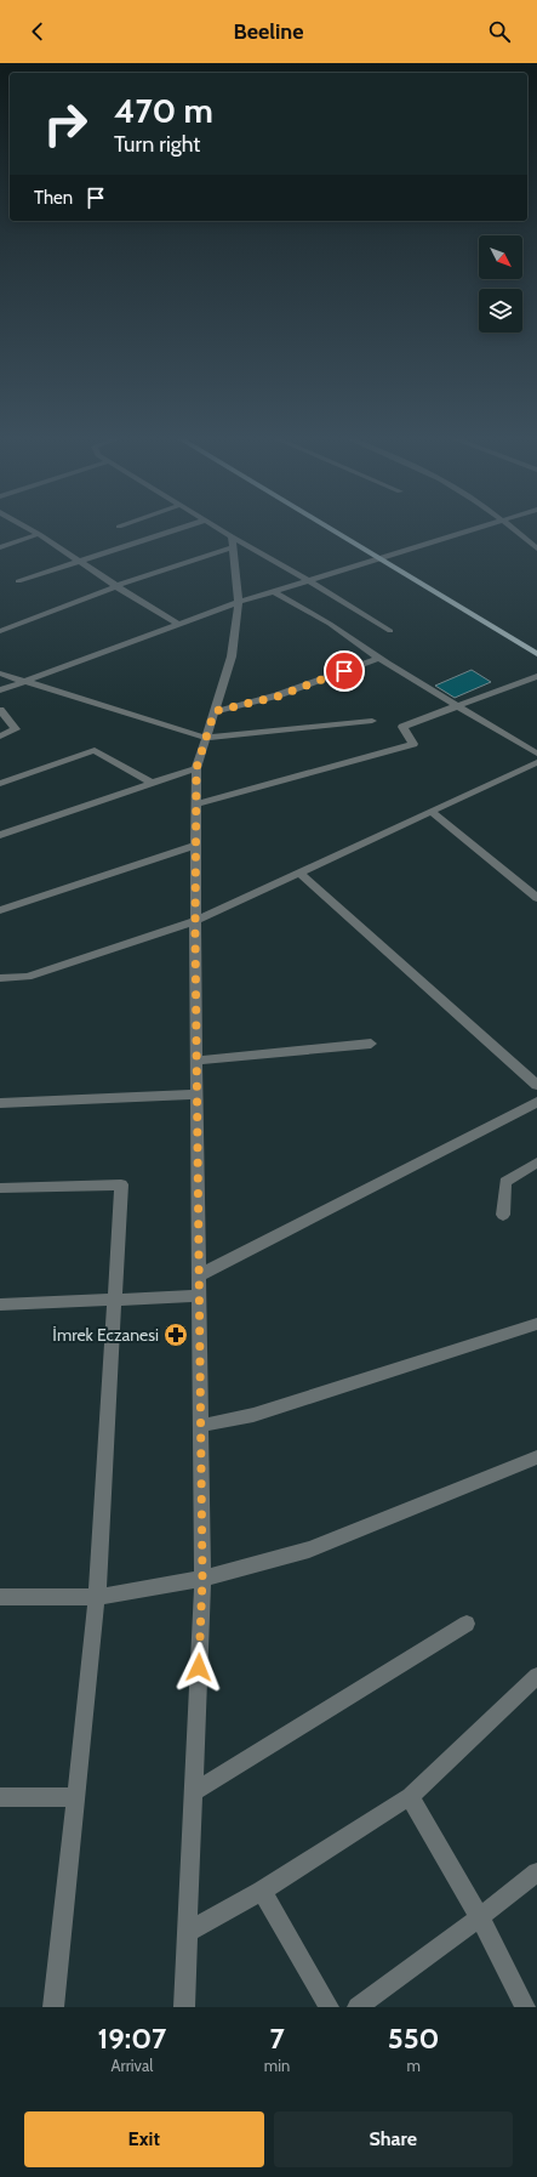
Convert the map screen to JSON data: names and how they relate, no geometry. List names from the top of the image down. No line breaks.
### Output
{"places":{"pharmacy":["İmrek Eczanesi"]},"north":"bottom right","page":{"header":"Beeline","turn":["470 m","Turn right"],"then":"Then","eta":["19:07","Arrival","7","min","550","m"],"buttons":["Exit","Share"]}}
